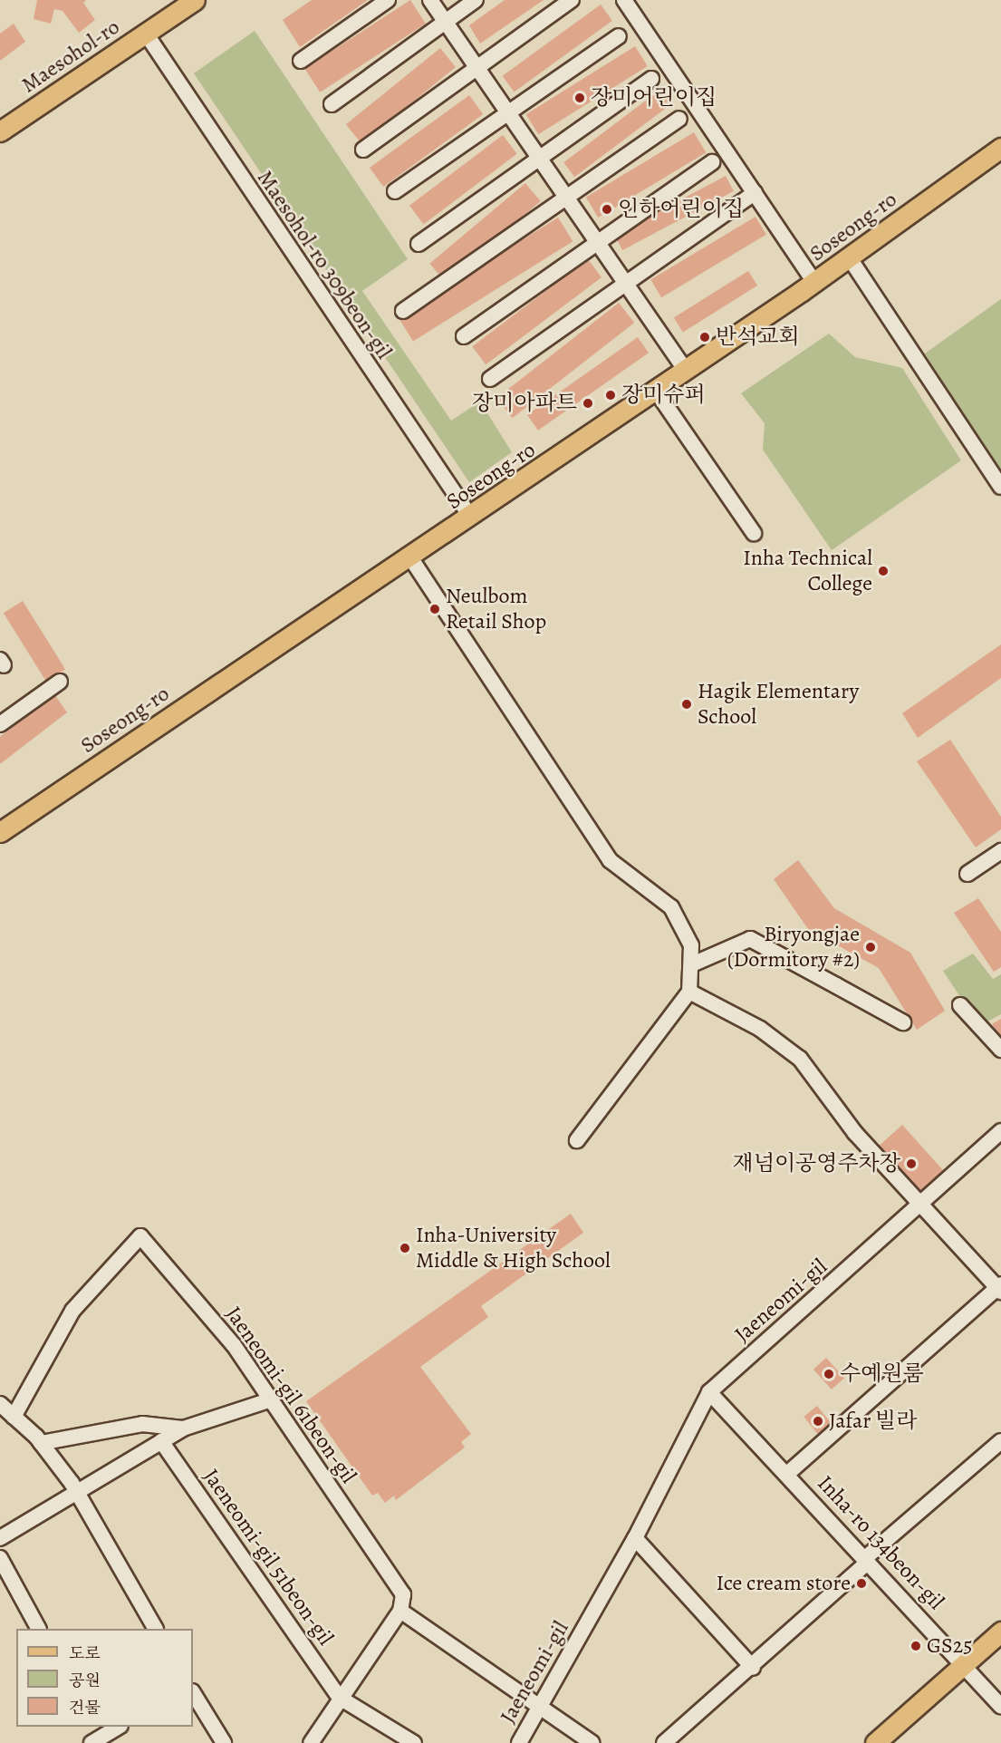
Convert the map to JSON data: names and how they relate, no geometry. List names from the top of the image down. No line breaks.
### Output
{"streets":{"main road":["Maesohol-ro","Soseong-ro"],"street":["Maesohol-ro 309beon-gil","Jaeneomi-gil","Jaeneomi-gil 61beon-gil","Inha-ro 134beon-gil","Jaeneomi-gil 51beon-gil"]},"crossings":[["Maesohol-ro","Maesohol-ro 309beon-gil"],["Soseong-ro","Maesohol-ro 309beon-gil"],["Jaeneomi-gil","Inha-ro 134beon-gil"]],"places":["장미어린이집","인하어린이집","반석교회","장미슈퍼","장미아파트","Inha Technical College","Neulbom Retail Shop","Hagik Elementary School","Biryongjae (Dormitory #2)","재넘이공영주차장","Inha-University Middle & High School","수예원룸","Jafar 빌라","Ice cream store","GS25"],"legend":["도로","공원","건물"]}
